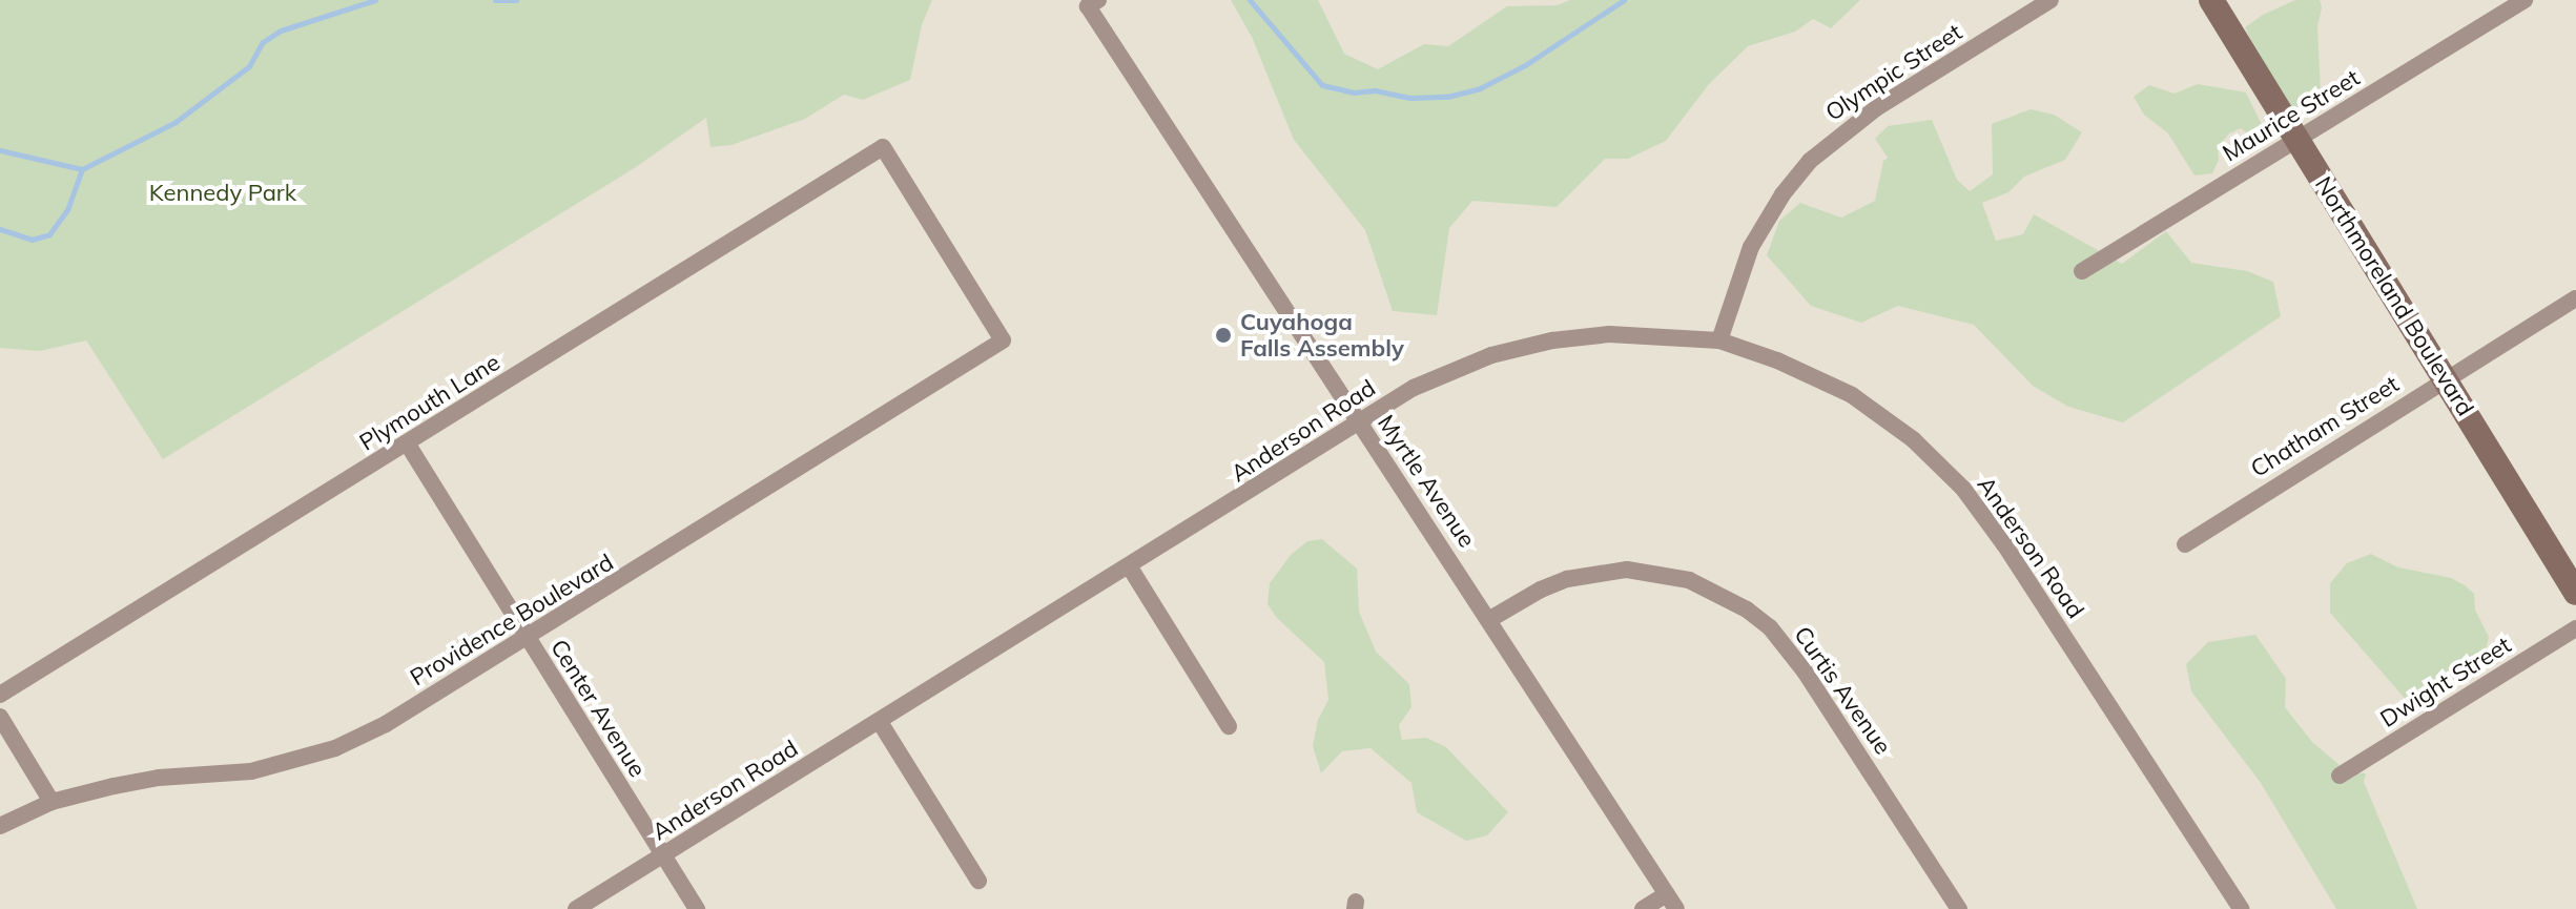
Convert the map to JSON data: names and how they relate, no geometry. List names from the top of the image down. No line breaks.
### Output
{"streets":{"street":["Olympic Street","Maurice Street","Northmoreland Boulevard","Plymouth Lane","Chatham Street","Anderson Road","Myrtle Avenue","Providence Boulevard","Dwight Street","Curtis Avenue","Center Avenue"]},"crossings":[["Olympic Street","Anderson Road"],["Maurice Street","Northmoreland Boulevard"],["Northmoreland Boulevard","Chatham Street"],["Plymouth Lane","Providence Boulevard"],["Plymouth Lane","Center Avenue"],["Anderson Road","Myrtle Avenue"],["Anderson Road","Center Avenue"],["Myrtle Avenue","Curtis Avenue"],["Providence Boulevard","Center Avenue"]],"parks":["Kennedy Park"],"places":["Cuyahoga Falls Assembly"]}
